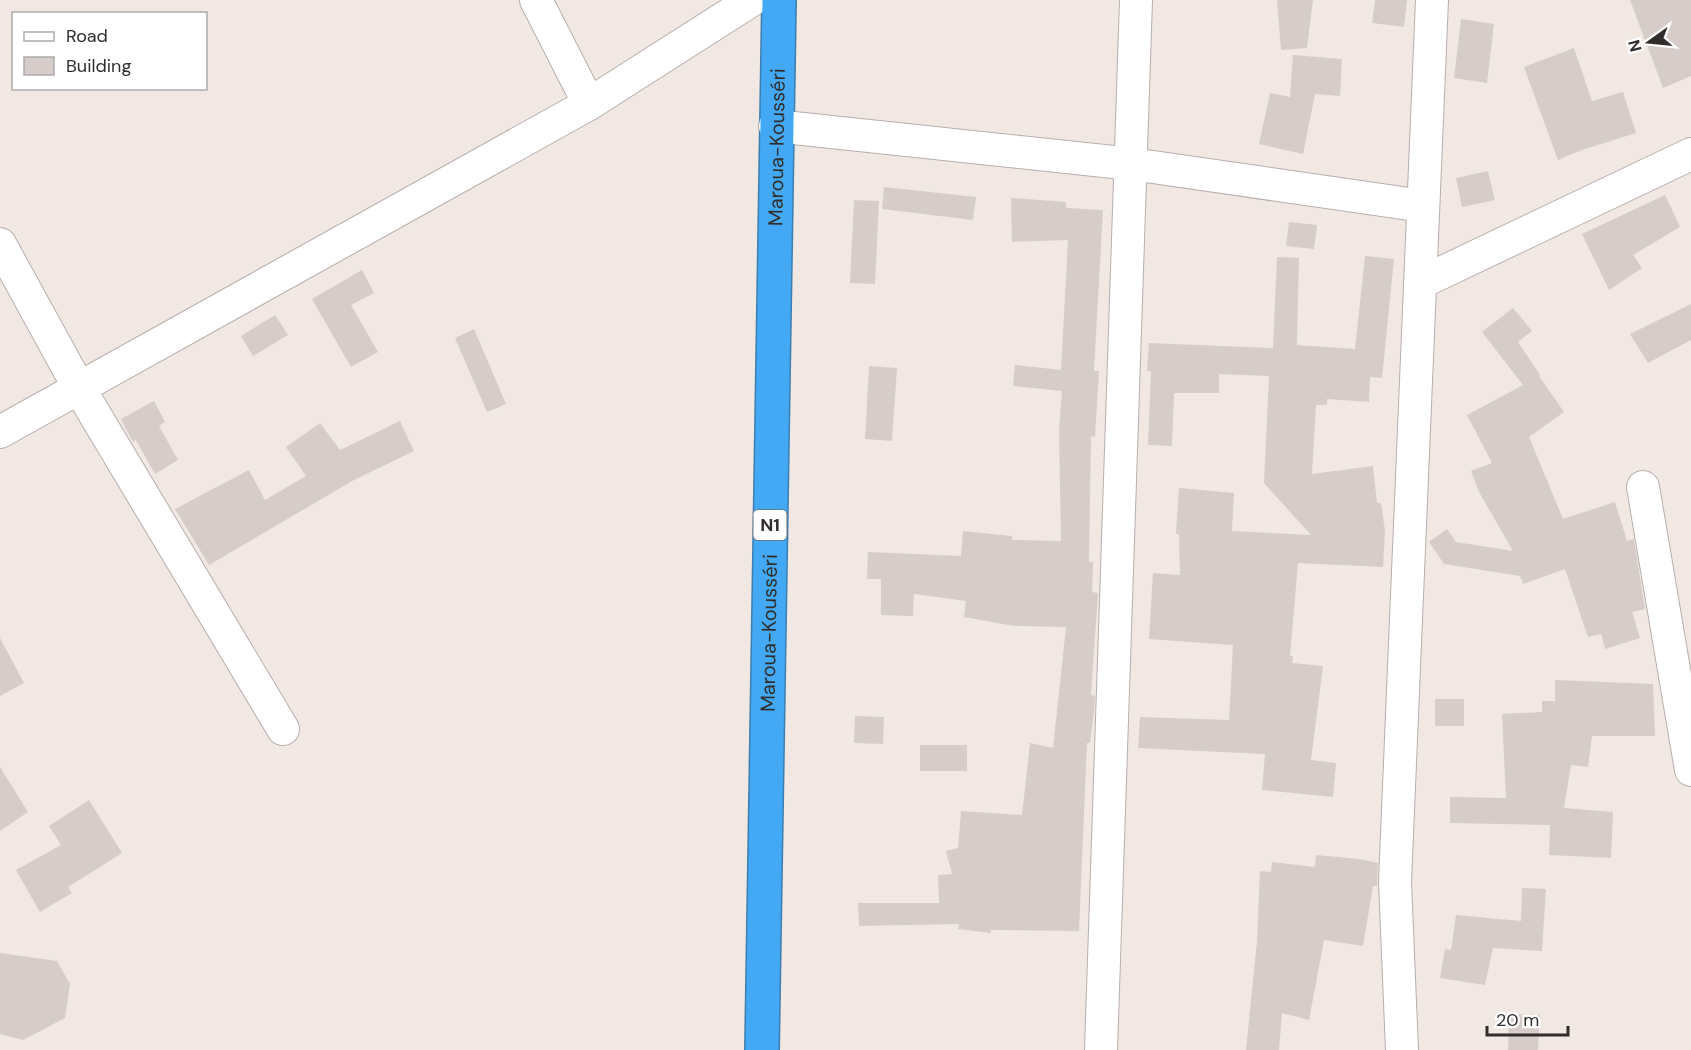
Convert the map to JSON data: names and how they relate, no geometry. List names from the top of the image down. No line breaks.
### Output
{"streets":{"highway":["Maroua-Kousséri","N1"]},"legend":["Road","Building"],"scale_bar":"20 m","north":"left"}
